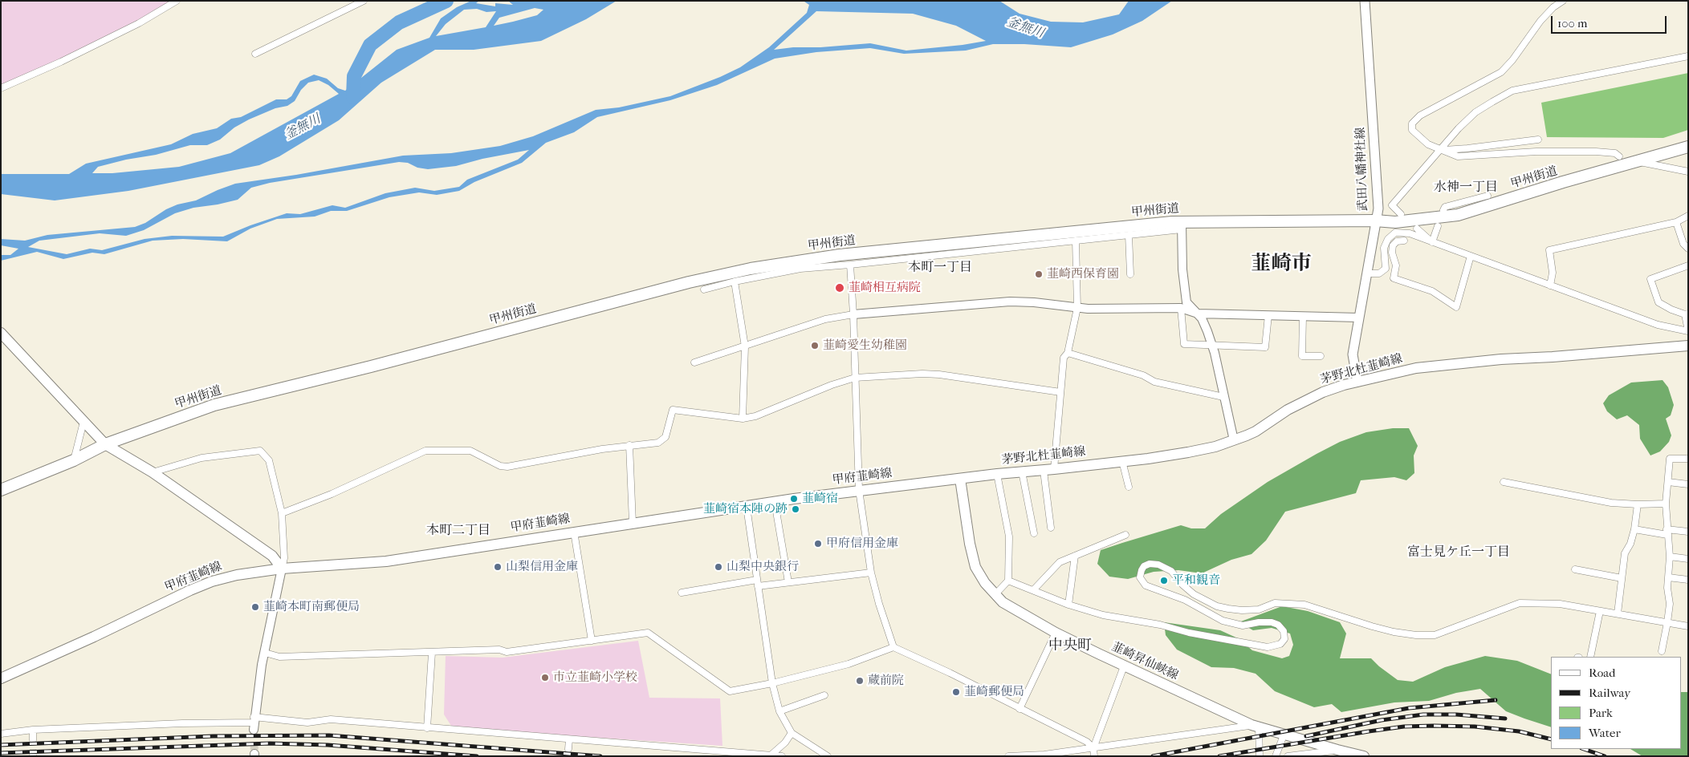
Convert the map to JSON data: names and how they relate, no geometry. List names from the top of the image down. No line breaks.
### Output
{"streets":{"highway":["甲州街道"],"main road":["武田八幡神社線","茅野北杜韮崎線","甲府韮崎線","韮崎昇仙峡線"]},"crossings":[["武田八幡神社線","甲州街道"],["武田八幡神社線","茅野北杜韮崎線"],["茅野北杜韮崎線","甲府韮崎線"],["茅野北杜韮崎線","韮崎昇仙峡線"],["甲府韮崎線","韮崎昇仙峡線"]],"districts":["水神一丁目","韮崎市","本町一丁目","本町二丁目","富士見ケ丘一丁目","中央町"],"water":["釜無川"],"places":["韮崎西保育園","韮崎相互病院","韮崎愛生幼稚園","韮崎宿","韮崎宿本陣の跡","甲府信用金庫","山梨信用金庫","山梨中央銀行","平和観音","韮崎本町南郵便局","市立韮崎小学校","蔵前院","韮崎郵便局"],"legend":["Road","Railway","Park","Water"],"scale_bar":"100 m"}
